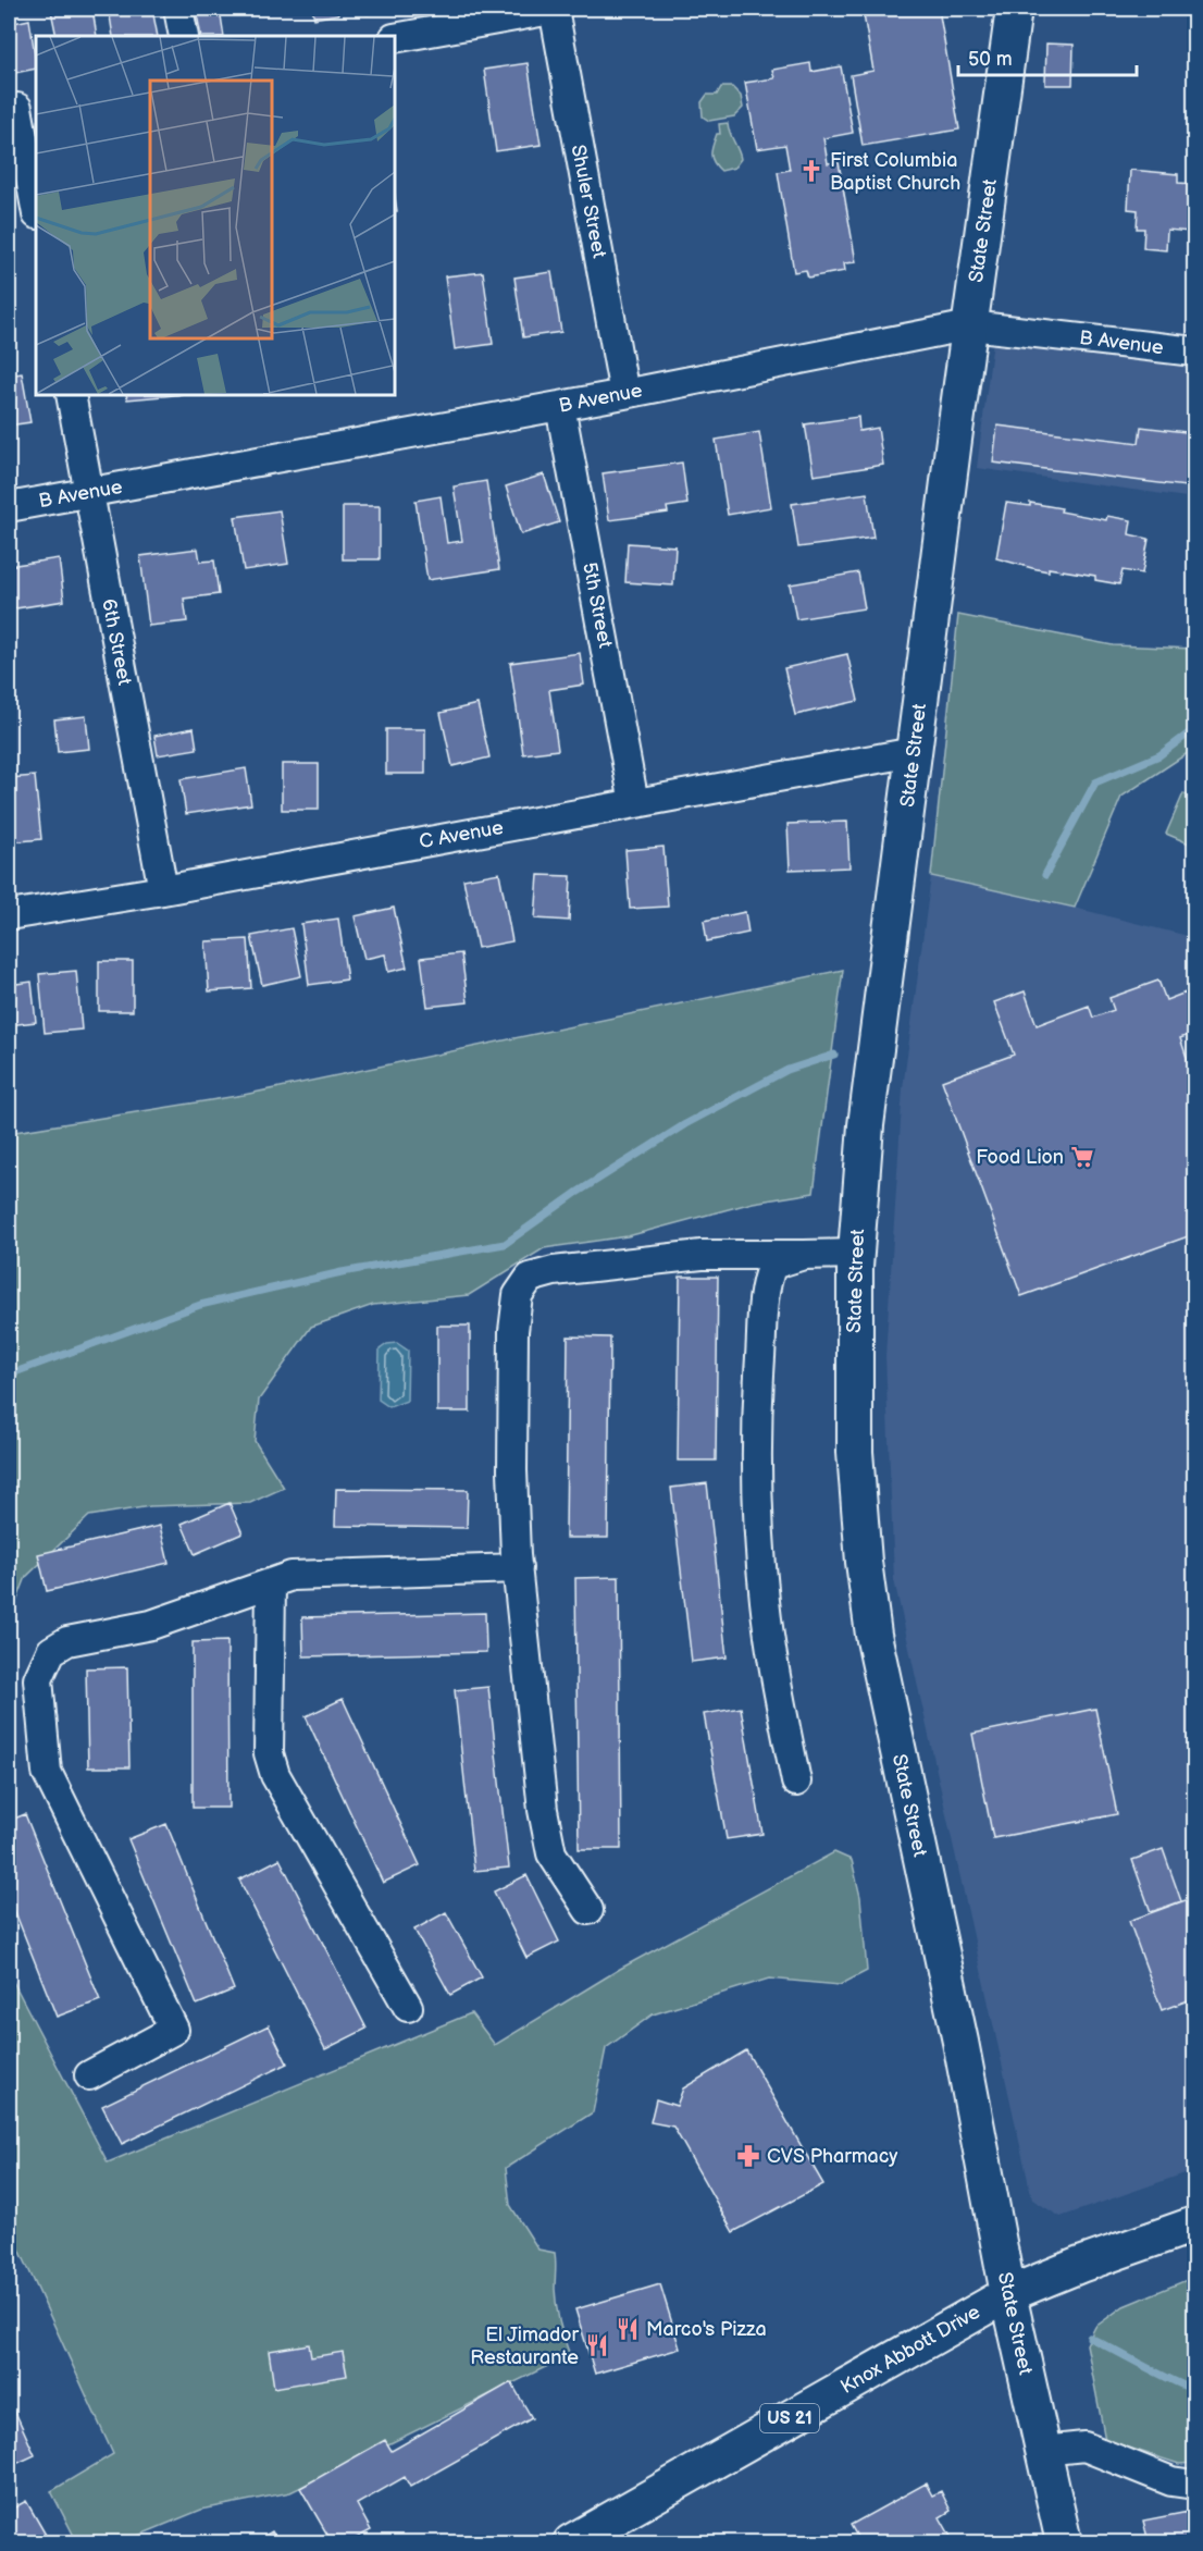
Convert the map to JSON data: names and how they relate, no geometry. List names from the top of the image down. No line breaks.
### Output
{"streets":{"main road":["State Street","Knox Abbott Drive","US 21"],"street":["Shuler Street","B Avenue","5th Street","6th Street","C Avenue"]},"crossings":[["Shuler Street","B Avenue"],["State Street","B Avenue"],["State Street","C Avenue"],["State Street","Knox Abbott Drive"],["B Avenue","5th Street"],["B Avenue","6th Street"],["5th Street","C Avenue"],["6th Street","C Avenue"]],"places":{"church":["First Columbia Baptist Church"],"supermarket":["Food Lion"],"pharmacy":["CVS Pharmacy"],"restaurant":["Marco's Pizza","El Jimador Restaurante"]},"scale_bar":"50 m"}
